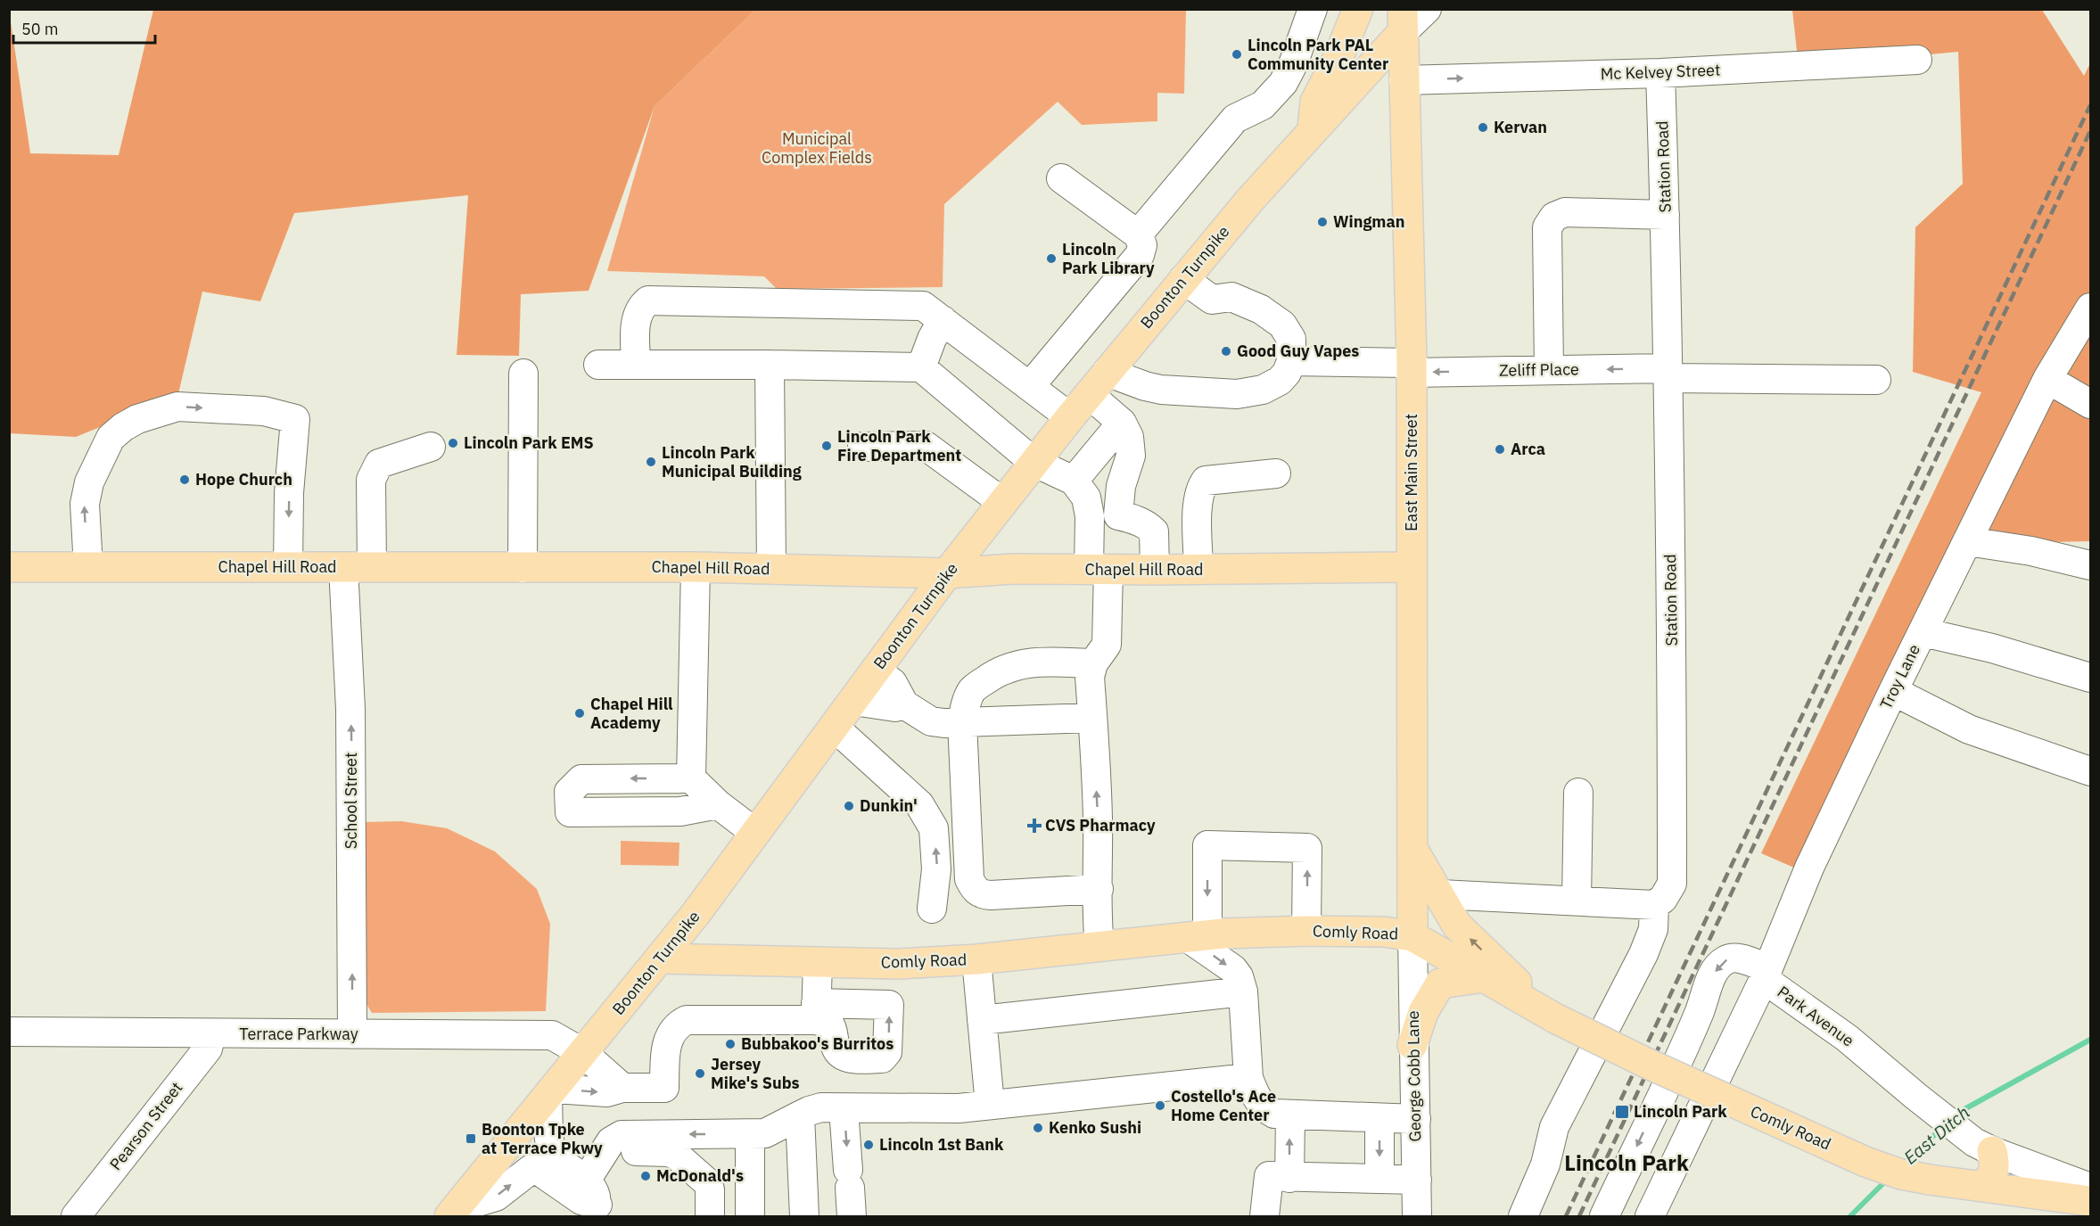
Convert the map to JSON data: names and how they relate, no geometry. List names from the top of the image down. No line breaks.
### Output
{"streets":{"main road":["Boonton Turnpike","East Main Street","Chapel Hill Road","Comly Road"],"street":["Mc Kelvey Street","Station Road","Zeliff Place","Troy Lane","School Street","Park Avenue","Terrace Parkway","George Cobb Lane","Pearson Street"]},"crossings":[["Mc Kelvey Street","Station Road"],["Mc Kelvey Street","East Main Street"],["Station Road","Zeliff Place"],["Boonton Turnpike","East Main Street"],["Boonton Turnpike","Chapel Hill Road"],["Boonton Turnpike","Comly Road"],["Boonton Turnpike","Terrace Parkway"],["Zeliff Place","East Main Street"],["East Main Street","Chapel Hill Road"],["East Main Street","Comly Road"],["East Main Street","George Cobb Lane"],["Chapel Hill Road","School Street"],["Troy Lane","Park Avenue"],["School Street","Terrace Parkway"],["Comly Road","George Cobb Lane"],["Terrace Parkway","Pearson Street"]],"one_way":["Mc Kelvey Street","Zeliff Place","School Street"],"districts":["Lincoln Park"],"water":["East Ditch"],"parks":["Municipal Complex Fields"],"places":{"other":["Lincoln Park PAL Community Center","Kervan","Wingman","Lincoln Park Library","Good Guy Vapes","Lincoln Park EMS","Lincoln Park Fire Department","Arca","Lincoln Park Municipal Building","Hope Church","Chapel Hill Academy","Dunkin'","Bubbakoo's Burritos","Jersey Mike's Subs","Costello's Ace Home Center","Kenko Sushi","Lincoln 1st Bank","McDonald's"],"health":["CVS Pharmacy"],"transit":["Lincoln Park","Boonton Tpke at Terrace Pkwy"]},"scale_bar":"50 m"}
